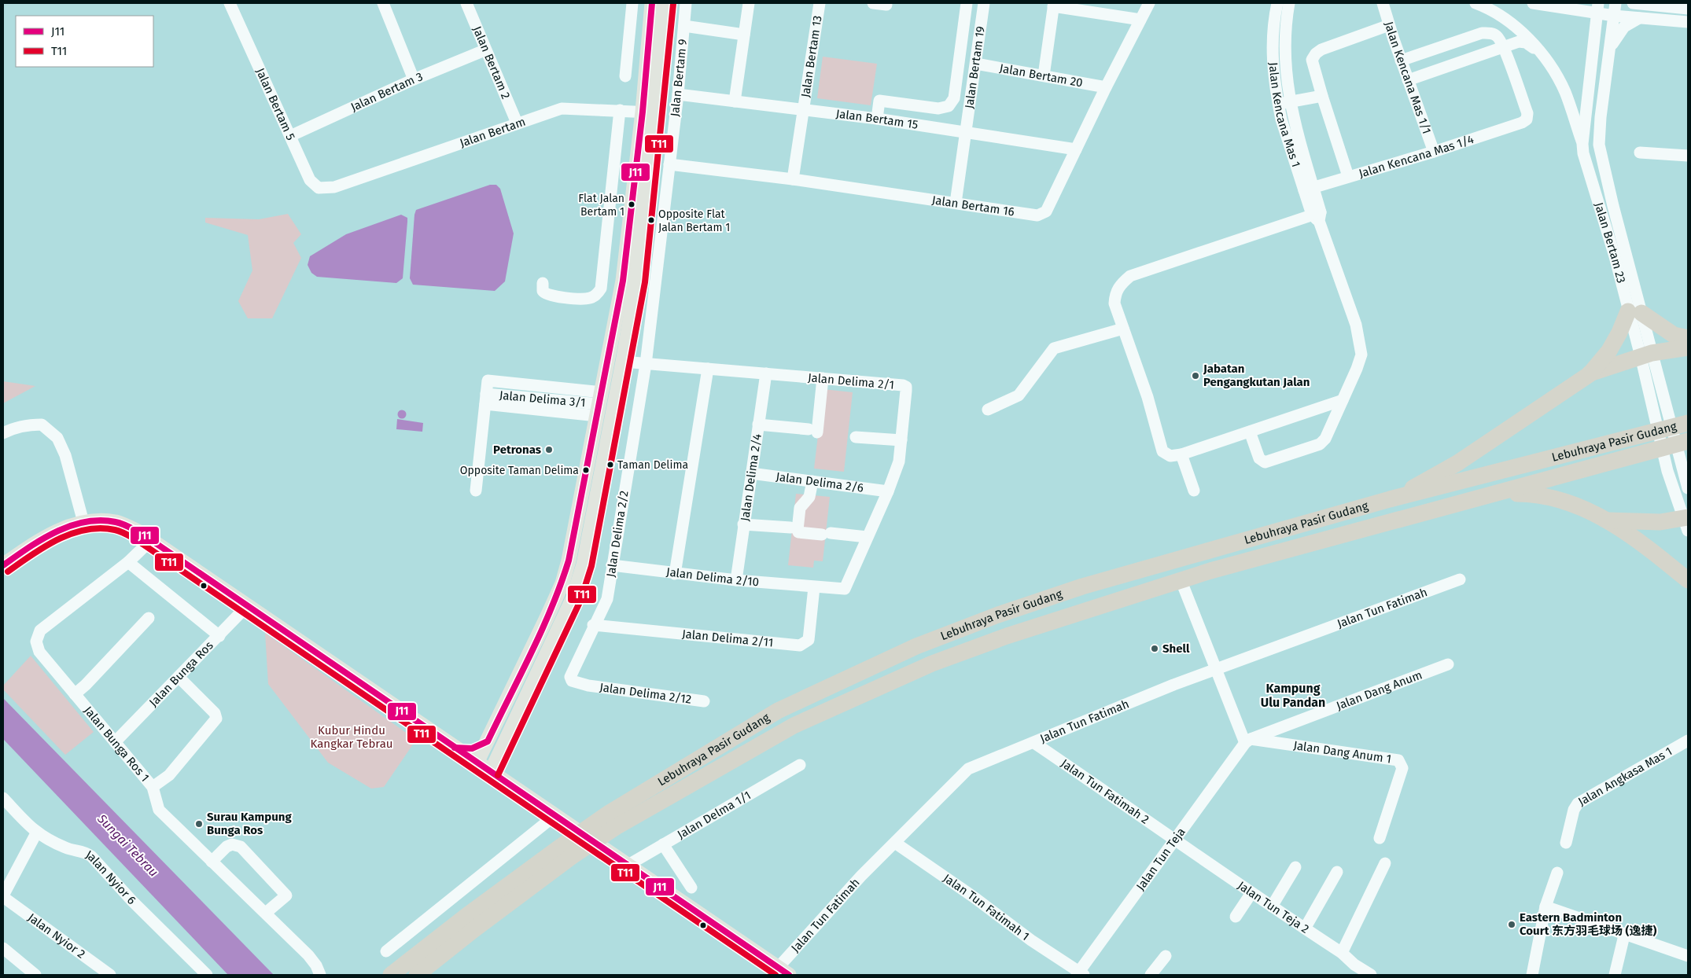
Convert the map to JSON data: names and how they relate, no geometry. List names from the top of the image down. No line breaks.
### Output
{"streets":{"highway":["Lebuhraya Pasir Gudang"],"street":["Jalan Bertam 13","Jalan Bertam 2","Jalan Bertam 19","Jalan Bertam 20","Jalan Bertam 9","Jalan Kencana Mas 1/1","Jalan Bertam 3","Jalan Bertam 5","Jalan Kencana Mas 1","Jalan Bertam 15","Jalan Bertam","Jalan Kencana Mas 1/4","Jalan Bertam 16","Jalan Bertam 23","Jalan Delima 2/1","Jalan Delima 3/1","Jalan Delima 2/4","Jalan Delima 2/6","Jalan Delima 2/2","Jalan Delima 2/10","Jalan Tun Fatimah","Jalan Delima 2/11","Jalan Bunga Ros","Jalan Dang Anum","Jalan Delima 2/12","Jalan Bunga Ros 1","Jalan Dang Anum 1","Jalan Angkasa Mas 1","Jalan Tun Fatimah 2","Jalan Delma 1/1","Jalan Tun Teja","Jalan Nyior 6","Jalan Tun Teja 2","Jalan Tun Fatimah 1","Jalan Nyior 2"]},"crossings":[["Jalan Bertam 13","Jalan Bertam 15"],["Jalan Bertam 13","Jalan Bertam 16"],["Jalan Bertam 2","Jalan Bertam 3"],["Jalan Bertam 2","Jalan Bertam"],["Jalan Bertam 19","Jalan Bertam 20"],["Jalan Bertam 19","Jalan Bertam 15"],["Jalan Bertam 19","Jalan Bertam 16"],["Jalan Bertam 20","Jalan Bertam 16"],["Jalan Bertam 9","Jalan Bertam 15"],["Jalan Bertam 9","Jalan Bertam 16"],["Jalan Bertam 9","Jalan Delima 2/1"],["Jalan Bertam 9","Jalan Delima 2/2"],["Jalan Kencana Mas 1/1","Jalan Kencana Mas 1/4"],["Jalan Bertam 3","Jalan Bertam 5"],["Jalan Bertam 5","Jalan Bertam"],["Jalan Kencana Mas 1","Jalan Kencana Mas 1/4"],["Jalan Bertam 15","Jalan Bertam 16"],["Jalan Delima 2/1","Jalan Delima 2/4"],["Jalan Delima 2/1","Jalan Delima 2/6"],["Jalan Delima 2/1","Jalan Delima 2/2"],["Jalan Delima 2/1","Jalan Delima 2/10"],["Jalan Delima 2/1","Jalan Delima 2/11"],["Jalan Delima 2/4","Jalan Delima 2/6"],["Jalan Delima 2/4","Jalan Delima 2/10"],["Jalan Delima 2/2","Jalan Delima 2/10"],["Jalan Delima 2/2","Jalan Delima 2/11"],["Jalan Delima 2/2","Jalan Delima 2/12"],["Jalan Delima 2/10","Jalan Delima 2/11"],["Jalan Tun Fatimah","Jalan Tun Fatimah 2"],["Jalan Tun Fatimah","Jalan Tun Fatimah 1"],["Jalan Bunga Ros","Jalan Bunga Ros 1"],["Jalan Dang Anum","Jalan Dang Anum 1"],["Jalan Dang Anum","Jalan Tun Teja"],["Jalan Dang Anum 1","Jalan Tun Teja"],["Jalan Tun Fatimah 2","Jalan Tun Teja"],["Jalan Tun Fatimah 2","Jalan Tun Teja 2"],["Jalan Tun Teja","Jalan Tun Teja 2"],["Jalan Tun Teja","Jalan Tun Fatimah 1"]],"districts":["Kampung Ulu Pandan"],"water":["Sungai Tebrau"],"parks":["Kubur Hindu Kangkar Tebrau"],"places":["Flat Jalan Bertam 1","Opposite Flat Jalan Bertam 1","Jabatan Pengangkutan Jalan","Petronas","Taman Delima","Opposite Taman Delima","Shell","Surau Kampung Bunga Ros","Eastern Badminton Court 东方羽毛球场 (逸捷)"],"lines":["transit line J11","transit line T11"],"legend":["J11","T11"]}
